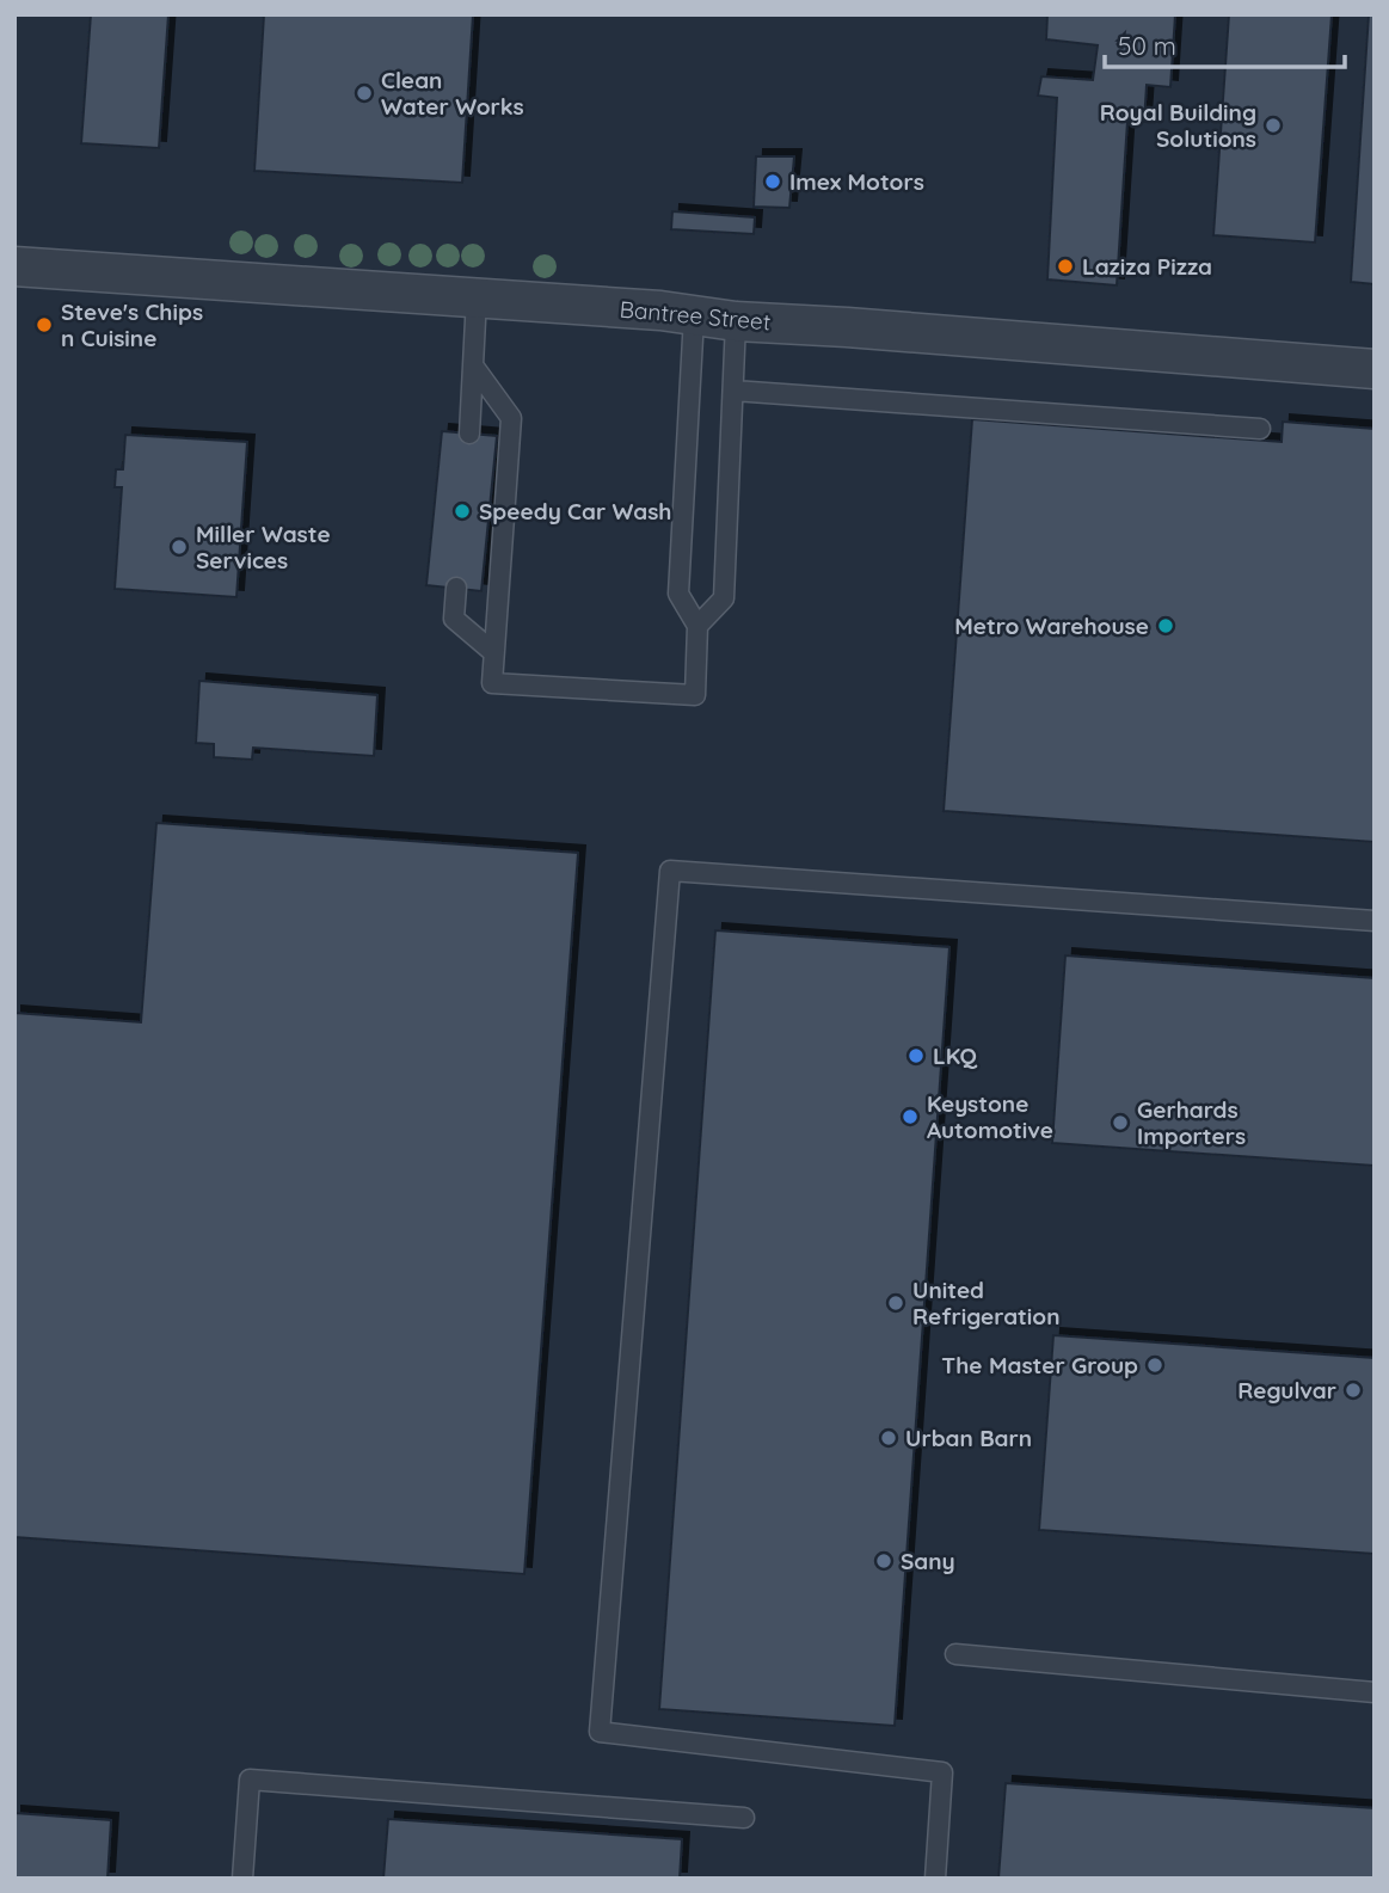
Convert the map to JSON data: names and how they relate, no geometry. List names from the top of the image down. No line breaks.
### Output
{"streets":{"street":["Bantree Street"]},"places":["Clean Water Works","Royal Building Solutions","Imex Motors","Laziza Pizza","Steve's Chips n Cuisine","Speedy Car Wash","Miller Waste Services","Metro Warehouse","LKQ","Keystone Automotive","Gerhards Importers","United Refrigeration","The Master Group","Regulvar","Urban Barn","Sany"],"scale_bar":"50 m"}
